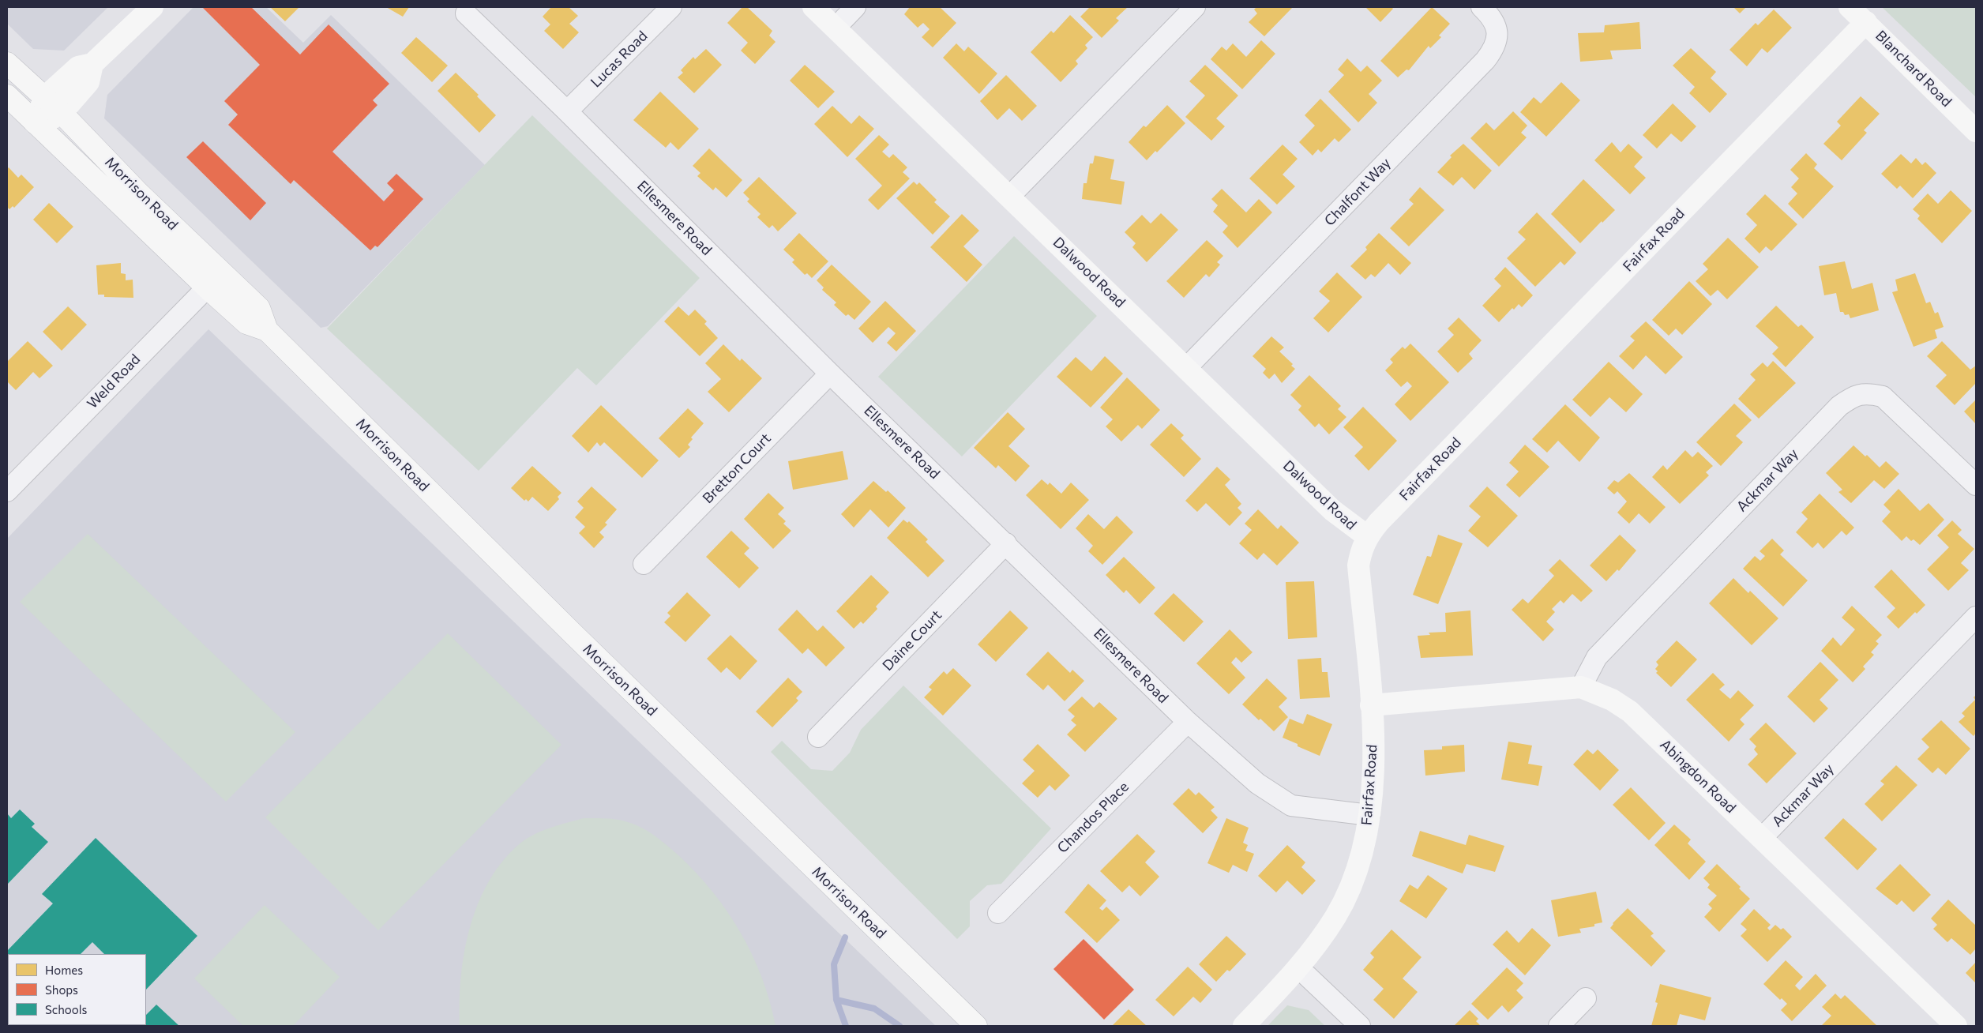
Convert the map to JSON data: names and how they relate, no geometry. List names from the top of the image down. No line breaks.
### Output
{"streets":{"street":["Lucas Road","Blanchard Road","Chalfont Way","Morrison Road","Ellesmere Road","Fairfax Road","Dalwood Road","Weld Road","Bretton Court","Ackmar Way","Daine Court","Abingdon Road","Chandos Place"]},"crossings":[["Lucas Road","Ellesmere Road"],["Blanchard Road","Fairfax Road"],["Chalfont Way","Dalwood Road"],["Morrison Road","Weld Road"],["Ellesmere Road","Fairfax Road"],["Ellesmere Road","Bretton Court"],["Ellesmere Road","Daine Court"],["Ellesmere Road","Chandos Place"],["Fairfax Road","Dalwood Road"],["Fairfax Road","Abingdon Road"],["Ackmar Way","Abingdon Road"]],"legend":["Homes","Shops","Schools"]}
